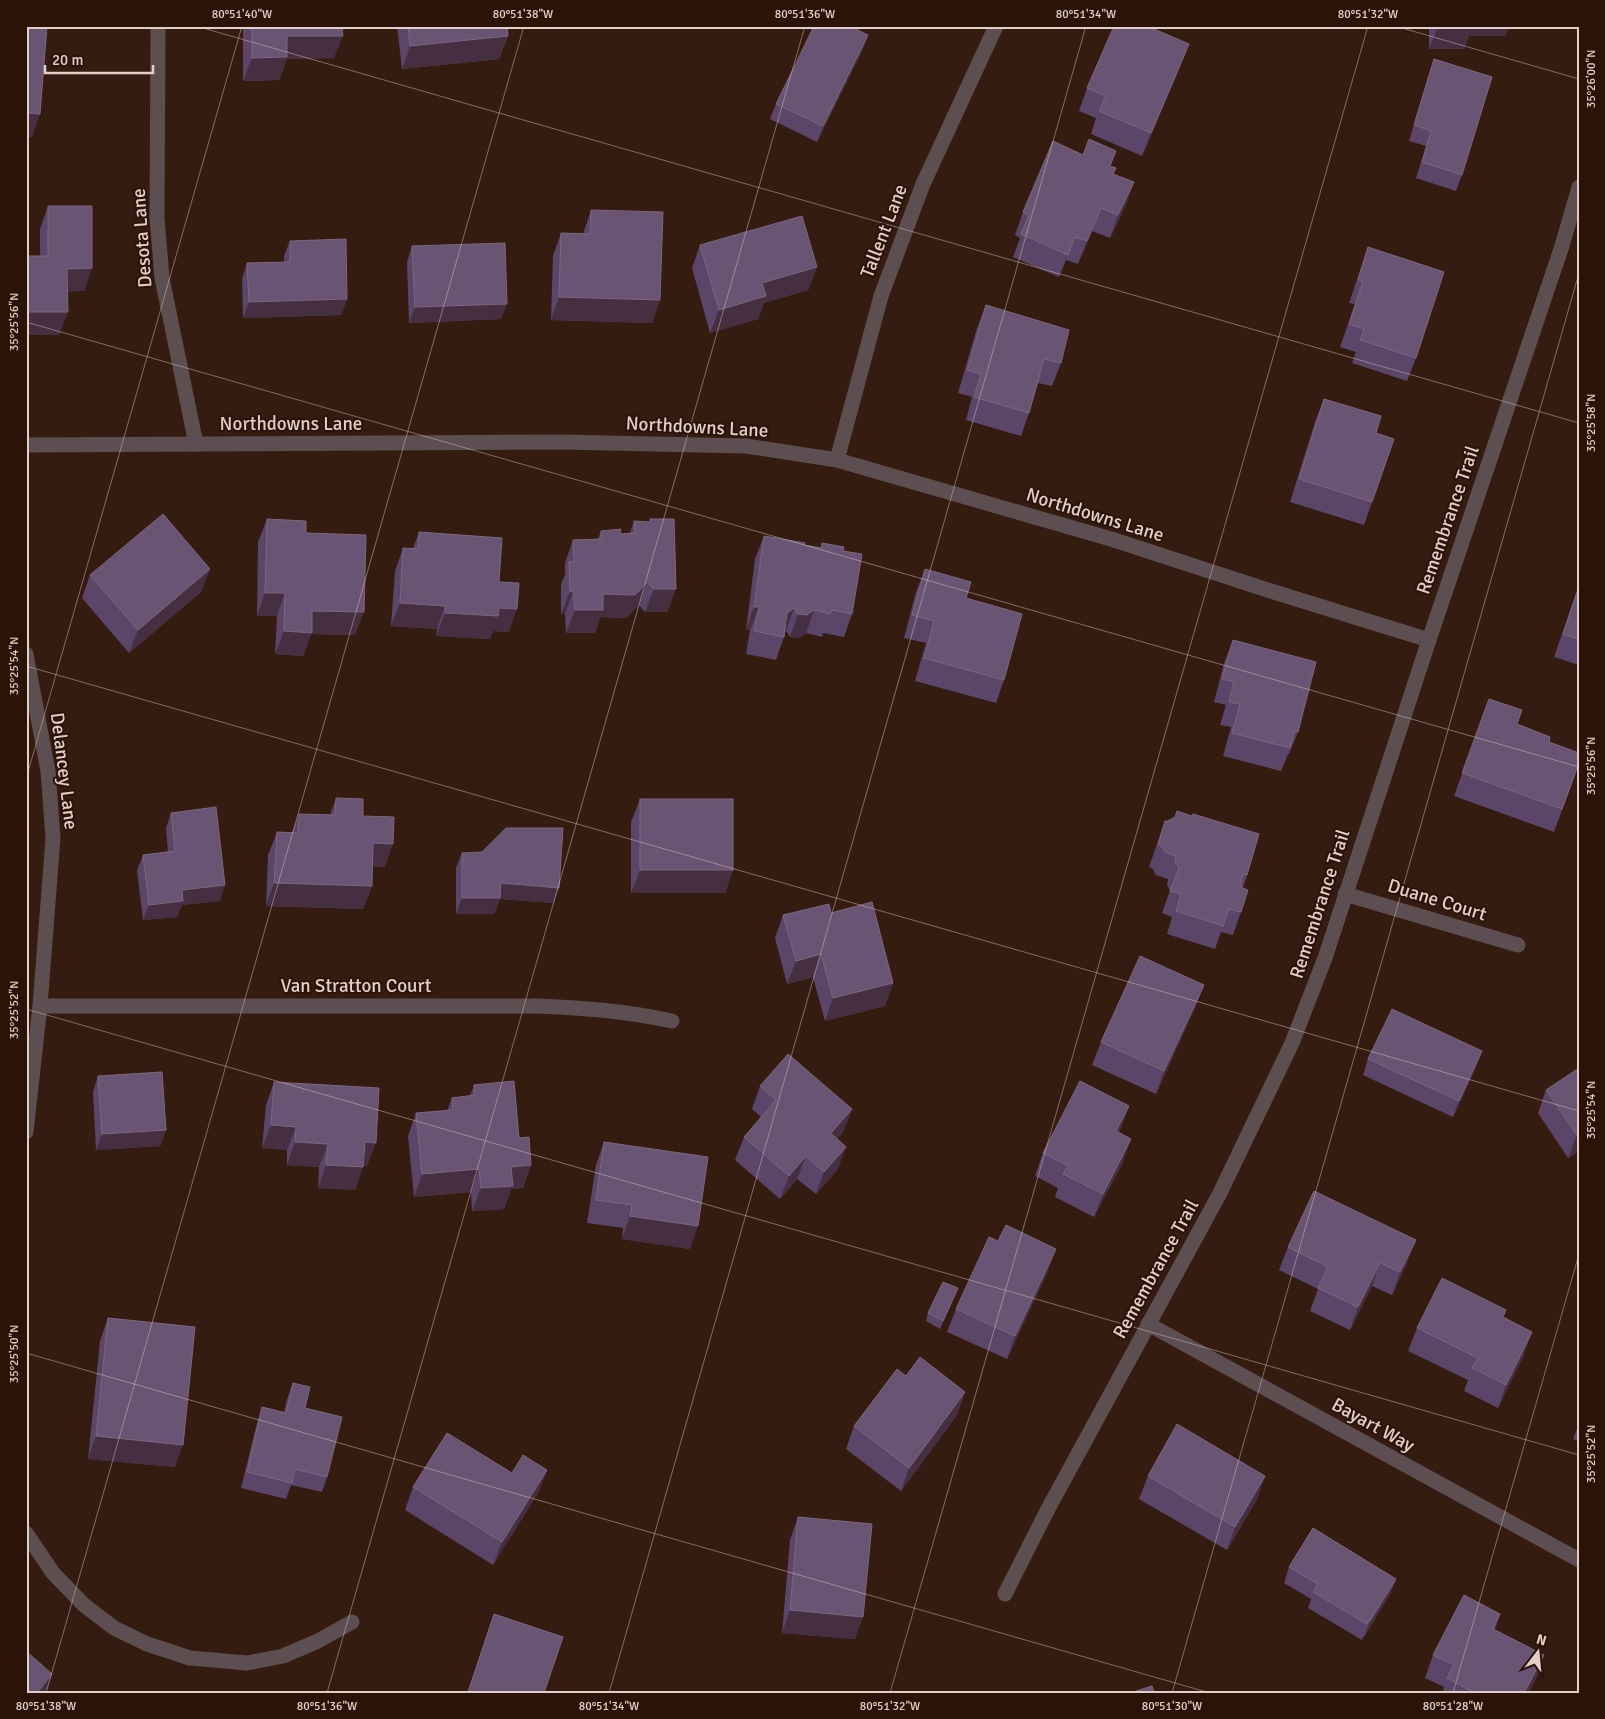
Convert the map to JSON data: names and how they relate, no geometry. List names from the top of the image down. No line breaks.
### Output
{"streets":{"street":["Tallent Lane","Desota Lane","Northdowns Lane","Remembrance Trail","Delancey Lane","Duane Court","Van Stratton Court","Bayart Way"]},"crossings":[["Tallent Lane","Northdowns Lane"],["Desota Lane","Northdowns Lane"],["Northdowns Lane","Remembrance Trail"],["Remembrance Trail","Duane Court"],["Remembrance Trail","Bayart Way"],["Delancey Lane","Van Stratton Court"]],"scale_bar":"20 m","north":"top","coordinates":["80°51'40\"W","80°51'38\"W","80°51'36\"W","80°51'34\"W","80°51'32\"W","35°26'00\"N","35°25'56\"N","35°25'58\"N","35°25'54\"N","35°25'52\"N","35°25'50\"N","80°51'30\"W","80°51'28\"W"]}
